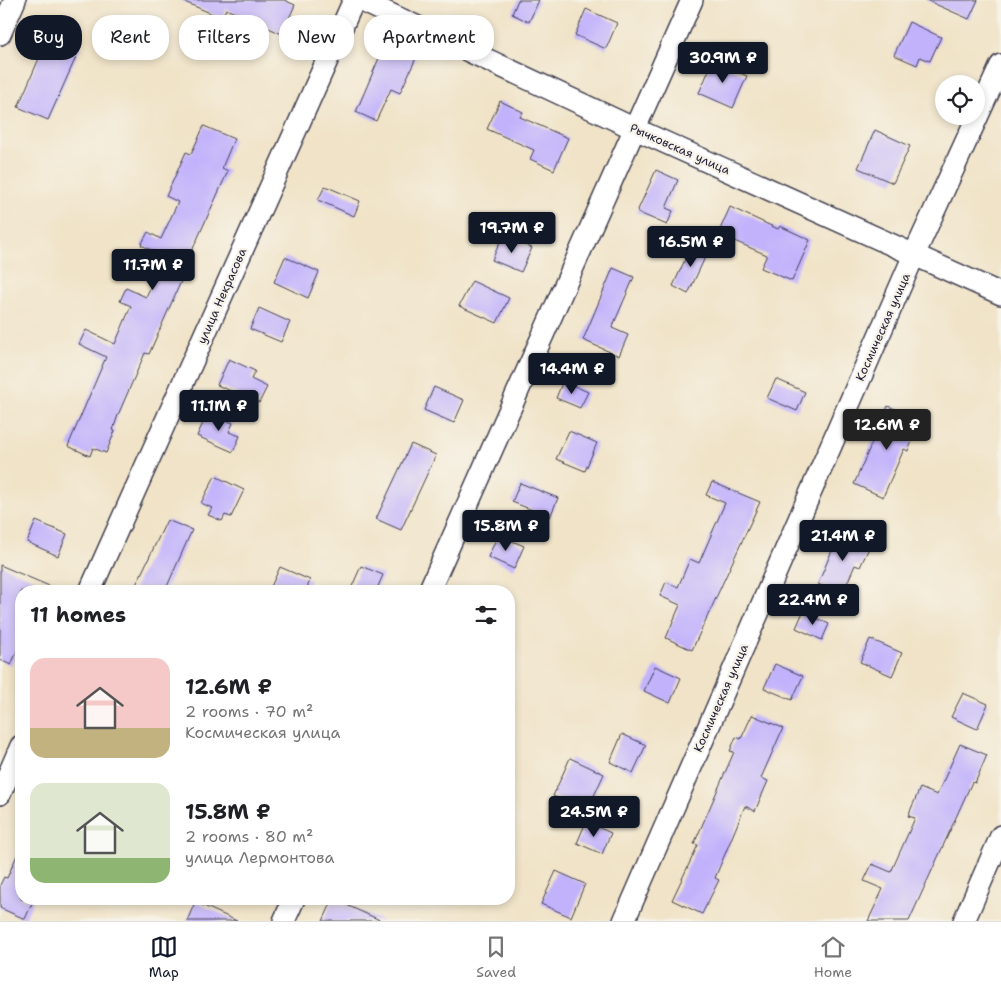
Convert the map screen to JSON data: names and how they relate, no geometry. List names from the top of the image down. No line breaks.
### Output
{"streets":{"street":["Рычковская улица","улица Некрасова","Космическая улица"]},"crossings":[["Рычковская улица","Космическая улица"]],"page":{"chip":["Buy","Rent","Filters","New","Apartment"],"price":["30.9M ₽","19.7M ₽","16.5M ₽","11.7M ₽","14.4M ₽","11.1M ₽","12.6M ₽","15.8M ₽","21.4M ₽","22.4M ₽","24.5M ₽"],"heading":"11 homes","list":[{"name":"12.6M ₽","note":"2 rooms · 70 m² · Космическая улица"},{"name":"15.8M ₽","note":"2 rooms · 80 m² · улица Лермонтова"}],"tabs":["Map","Saved","Home"]}}
